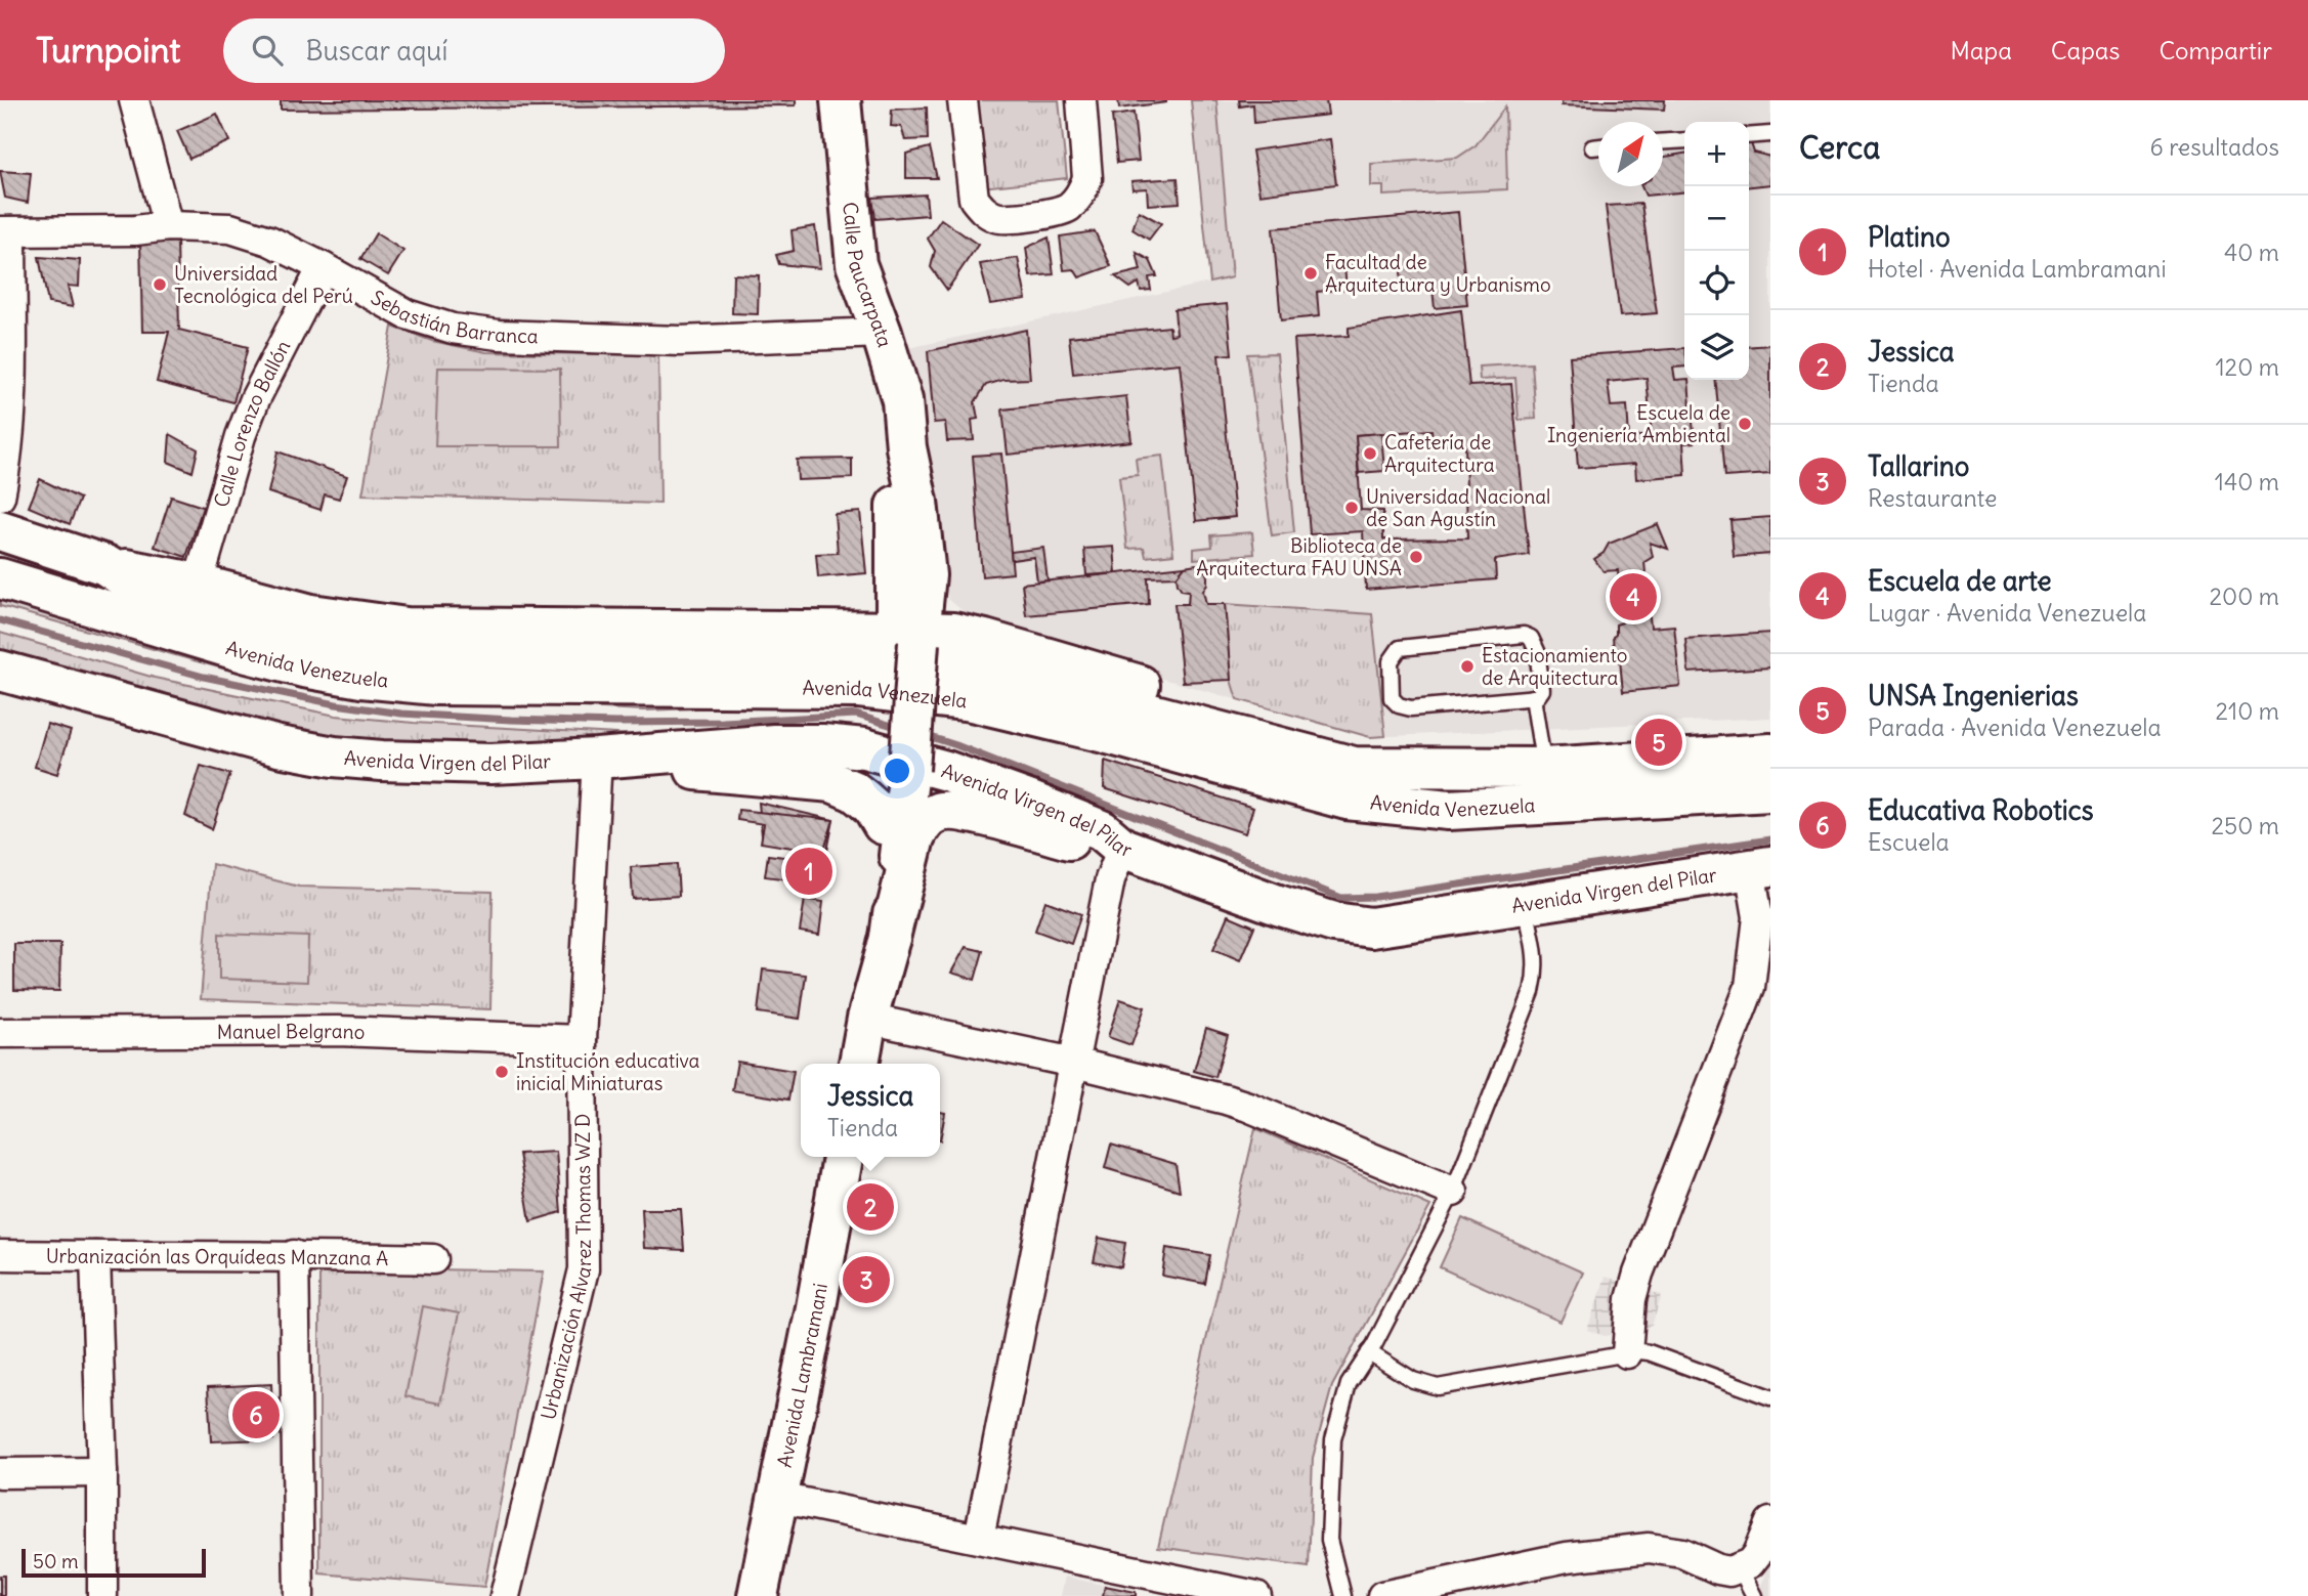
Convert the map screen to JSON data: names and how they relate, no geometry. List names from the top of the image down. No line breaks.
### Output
{"streets":{"main road":["Calle Paucarpata","Avenida Venezuela","Avenida Virgen del Pilar","Avenida Lambramani"],"street":["Sebastián Barranca","Calle Lorenzo Ballón","Manuel Belgrano","Urbanización las Orquídeas Manzana A","Urbanización Alvarez Thomas WZ D"]},"crossings":[["Calle Paucarpata","Sebastián Barranca"],["Calle Paucarpata","Avenida Venezuela"],["Sebastián Barranca","Calle Lorenzo Ballón"],["Calle Lorenzo Ballón","Avenida Venezuela"],["Avenida Virgen del Pilar","Urbanización Alvarez Thomas WZ D"],["Manuel Belgrano","Urbanización Alvarez Thomas WZ D"]],"places":["Facultad de Arquitectura y Urbanismo","Universidad Tecnológica del Perú","Escuela de Ingeniería Ambiental","Cafetería de Arquitectura","Universidad Nacional de San Agustín","Biblioteca de Arquitectura FAU UNSA","Estacionamiento de Arquitectura","Institución educativa inicial Miniaturas"],"scale_bar":"50 m","north":"top right","page":{"header":"Turnpoint","search":"Buscar aquí","nav":["Mapa","Capas","Compartir"],"heading":["Cerca","6 resultados"],"map_buttons":["+","−"],"list":[{"mark":"1","name":"Platino","note":"Hotel · Avenida Lambramani","value":"40 m"},{"mark":"2","name":"Jessica","note":"Tienda","value":"120 m"},{"mark":"3","name":"Tallarino","note":"Restaurante","value":"140 m"},{"mark":"4","name":"Escuela de arte","note":"Lugar · Avenida Venezuela","value":"200 m"},{"mark":"5","name":"UNSA Ingenierias","note":"Parada · Avenida Venezuela","value":"210 m"},{"mark":"6","name":"Educativa Robotics","note":"Escuela","value":"250 m"}],"pins":["4","5","1","2","3","6"],"popup":["Jessica","Tienda"],"scale":"50 m"}}
